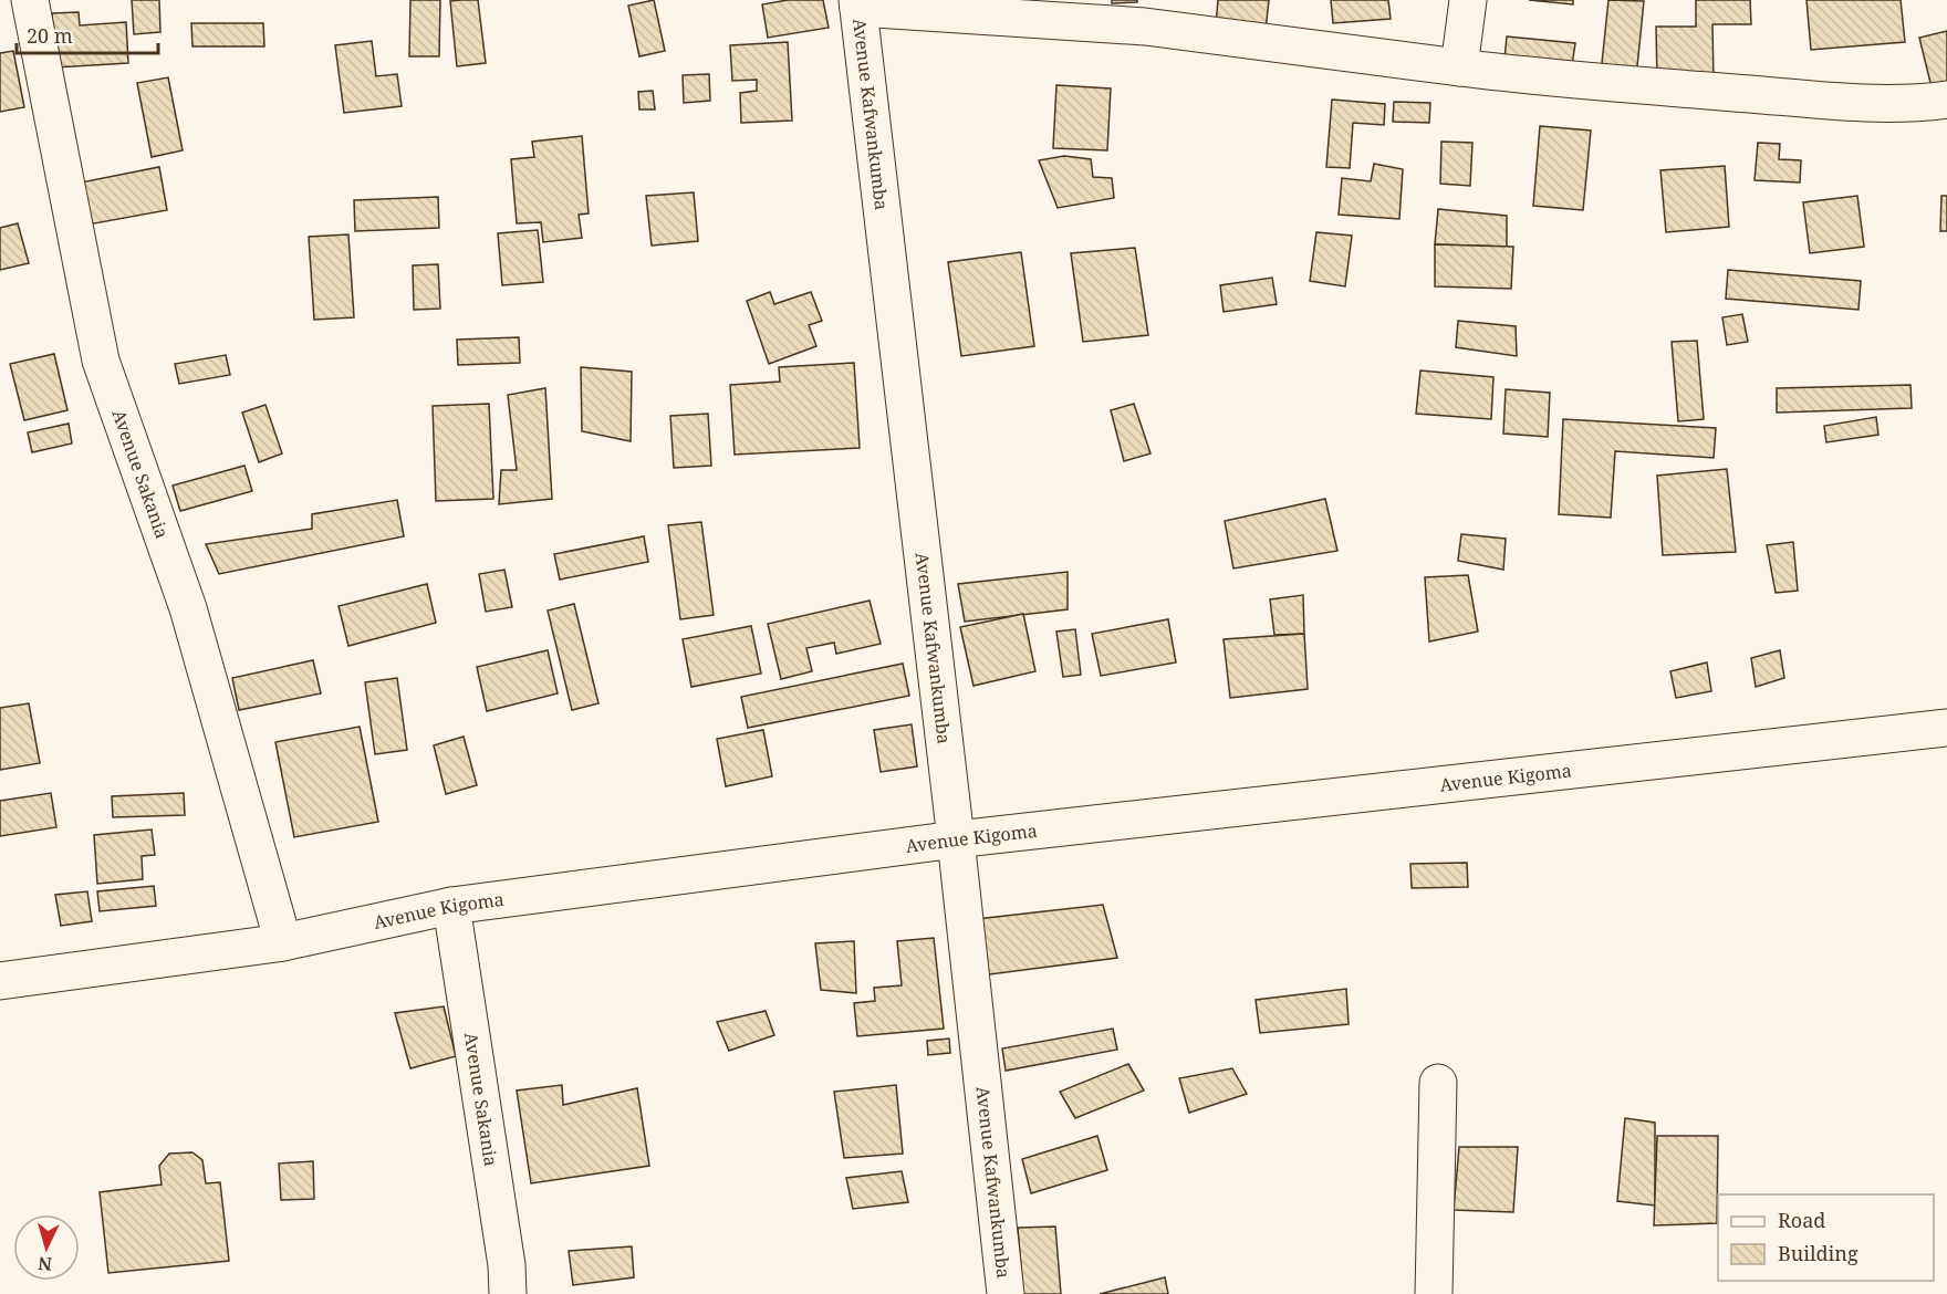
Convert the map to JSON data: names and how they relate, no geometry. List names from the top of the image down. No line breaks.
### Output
{"streets":{"street":["Avenue Kafwankumba","Avenue Sakania","Avenue Kigoma"]},"crossings":[["Avenue Kafwankumba","Avenue Kigoma"],["Avenue Sakania","Avenue Kigoma"]],"legend":["Road","Building"],"scale_bar":"20 m","north":"bottom"}
